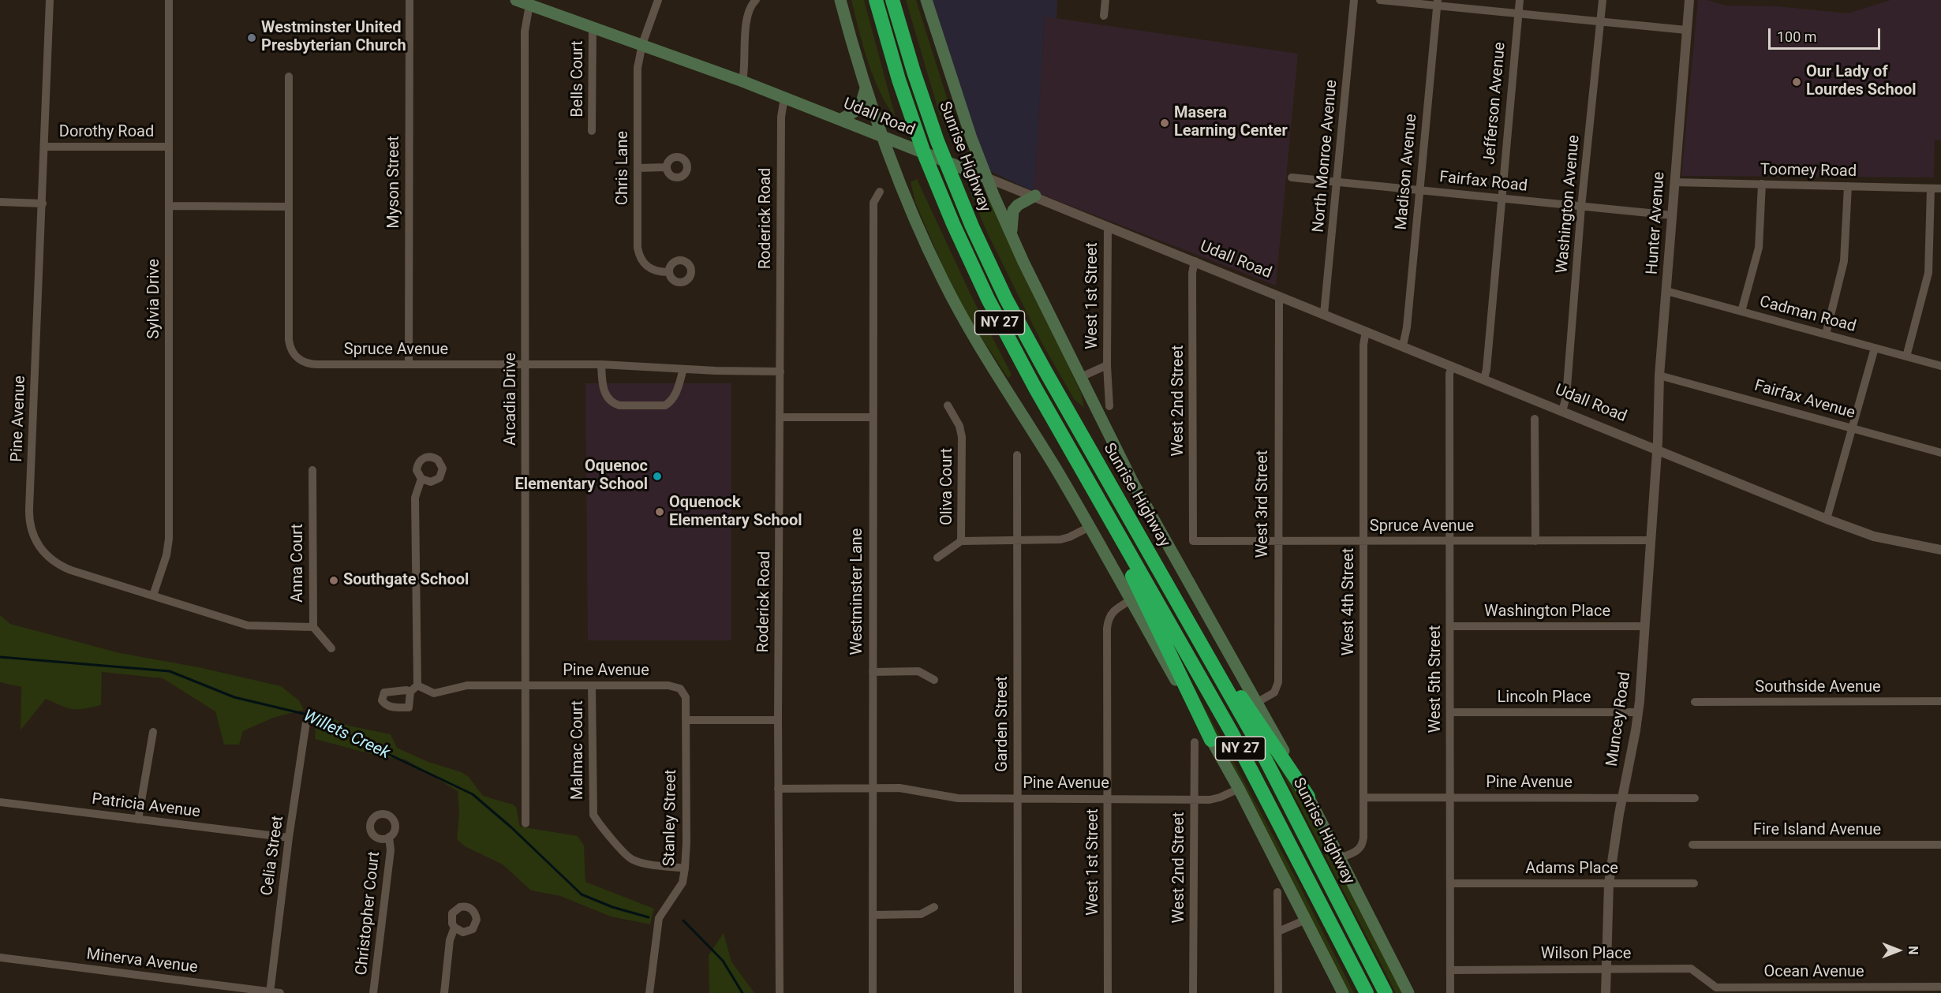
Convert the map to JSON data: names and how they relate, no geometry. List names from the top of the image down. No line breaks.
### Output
{"streets":{"highway":["Sunrise Highway","NY 27"],"main road":["Udall Road"],"street":["Bells Court","Jefferson Avenue","Dorothy Road","North Monroe Avenue","Chris Lane","Toomey Road","Madison Avenue","Myson Street","Fairfax Road","Washington Avenue","Roderick Road","Hunter Avenue","West 1st Street","Sylvia Drive","Cadman Road","Spruce Avenue","Arcadia Drive","Fairfax Avenue","West 2nd Street","Pine Avenue","Oliva Court","West 3rd Street","Anna Court","Westminster Lane","West 4th Street","Washington Place","West 5th Street","Southside Avenue","Lincoln Place","Muncey Road","Garden Street","Malmac Court","Patricia Avenue","Stanley Street","Fire Island Avenue","Celia Street","Adams Place","Christopher Court","Wilson Place","Minerva Avenue","Ocean Avenue"]},"crossings":[["Bells Court","Udall Road"],["Jefferson Avenue","Udall Road"],["Jefferson Avenue","Fairfax Road"],["Udall Road","North Monroe Avenue"],["Udall Road","Sunrise Highway"],["Udall Road","Chris Lane"],["Udall Road","Madison Avenue"],["Udall Road","Washington Avenue"],["Udall Road","Roderick Road"],["Udall Road","Hunter Avenue"],["Udall Road","West 1st Street"],["Udall Road","Arcadia Drive"],["Udall Road","West 2nd Street"],["Udall Road","West 3rd Street"],["Udall Road","West 4th Street"],["Udall Road","West 5th Street"],["Udall Road","Muncey Road"],["Dorothy Road","Sylvia Drive"],["Dorothy Road","Pine Avenue"],["North Monroe Avenue","Fairfax Road"],["Sunrise Highway","West 1st Street"],["Sunrise Highway","West 3rd Street"],["Sunrise Highway","West 4th Street"],["Toomey Road","Hunter Avenue"],["Madison Avenue","Fairfax Road"],["Myson Street","Spruce Avenue"],["Fairfax Road","Washington Avenue"],["Fairfax Road","Hunter Avenue"],["Roderick Road","Spruce Avenue"],["Roderick Road","Pine Avenue"],["Hunter Avenue","Cadman Road"],["Hunter Avenue","Fairfax Avenue"],["Hunter Avenue","Muncey Road"],["West 1st Street","Pine Avenue"],["Sylvia Drive","Pine Avenue"],["Spruce Avenue","Arcadia Drive"],["Spruce Avenue","West 2nd Street"],["Spruce Avenue","West 3rd Street"],["Spruce Avenue","West 4th Street"],["Spruce Avenue","West 5th Street"],["Spruce Avenue","Muncey Road"],["Arcadia Drive","Pine Avenue"],["West 2nd Street","Pine Avenue"],["Pine Avenue","Anna Court"],["Pine Avenue","Westminster Lane"],["Pine Avenue","West 4th Street"],["Pine Avenue","West 5th Street"],["Pine Avenue","Muncey Road"],["Pine Avenue","Garden Street"],["Pine Avenue","Malmac Court"],["Pine Avenue","Stanley Street"],["Washington Place","West 5th Street"],["Washington Place","Muncey Road"],["West 5th Street","Lincoln Place"],["West 5th Street","Adams Place"],["West 5th Street","Wilson Place"],["Lincoln Place","Muncey Road"],["Muncey Road","Adams Place"],["Muncey Road","Wilson Place"],["Malmac Court","Stanley Street"],["Patricia Avenue","Celia Street"],["Celia Street","Minerva Avenue"],["Wilson Place","Ocean Avenue"]],"water":["Willets Creek"],"places":["Westminster United Presbyterian Church","Our Lady of Lourdes School","Masera Learning Center","Oquenoc Elementary School","Oquenock Elementary School","Southgate School"],"scale_bar":"100 m","north":"right"}
